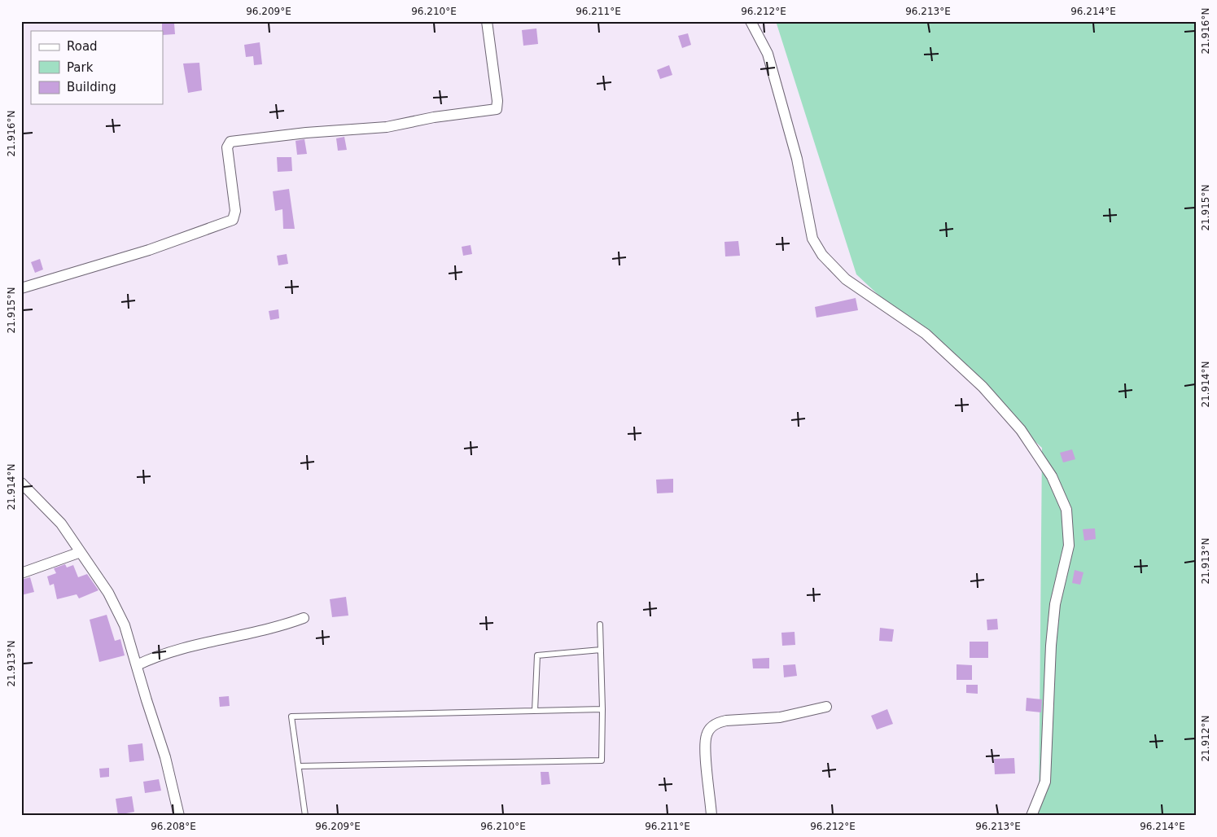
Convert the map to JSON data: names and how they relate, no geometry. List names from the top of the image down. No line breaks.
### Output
{"legend":["Road","Park","Building"],"coordinates":["96.209°E","96.210°E","96.211°E","96.212°E","96.213°E","96.214°E","21.916°N","21.915°N","21.914°N","21.913°N","21.912°N","96.208°E"]}
